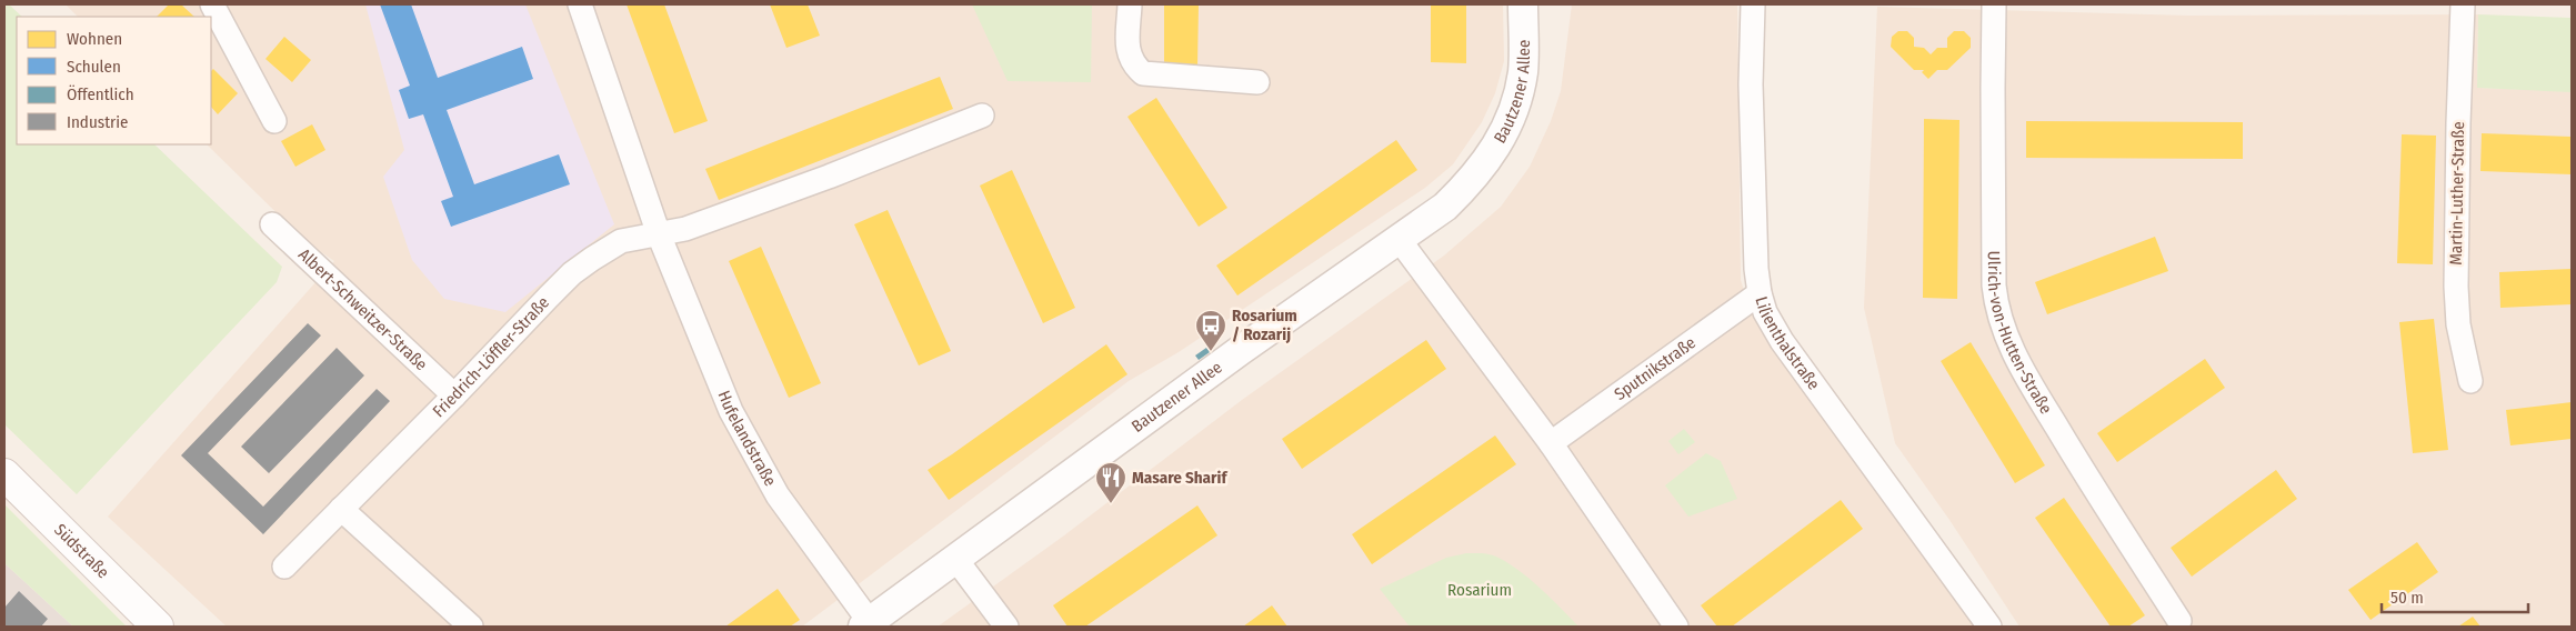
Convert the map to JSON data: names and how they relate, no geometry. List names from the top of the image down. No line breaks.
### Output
{"streets":{"main road":["Südstraße"],"street":["Bautzener Allee","Martin-Luther-Straße","Albert-Schweitzer-Straße","Ulrich-von-Hutten-Straße","Lilienthalstraße","Friedrich-Löffler-Straße","Sputnikstraße","Hufelandstraße"]},"crossings":[["Bautzener Allee","Hufelandstraße"],["Albert-Schweitzer-Straße","Friedrich-Löffler-Straße"],["Lilienthalstraße","Sputnikstraße"],["Friedrich-Löffler-Straße","Hufelandstraße"]],"parks":["Rosarium"],"places":{"bus stop":["Rosarium / Rozarij"],"restaurant":["Masare Sharif"]},"legend":["Wohnen","Schulen","Öffentlich","Industrie"],"scale_bar":"50 m"}
